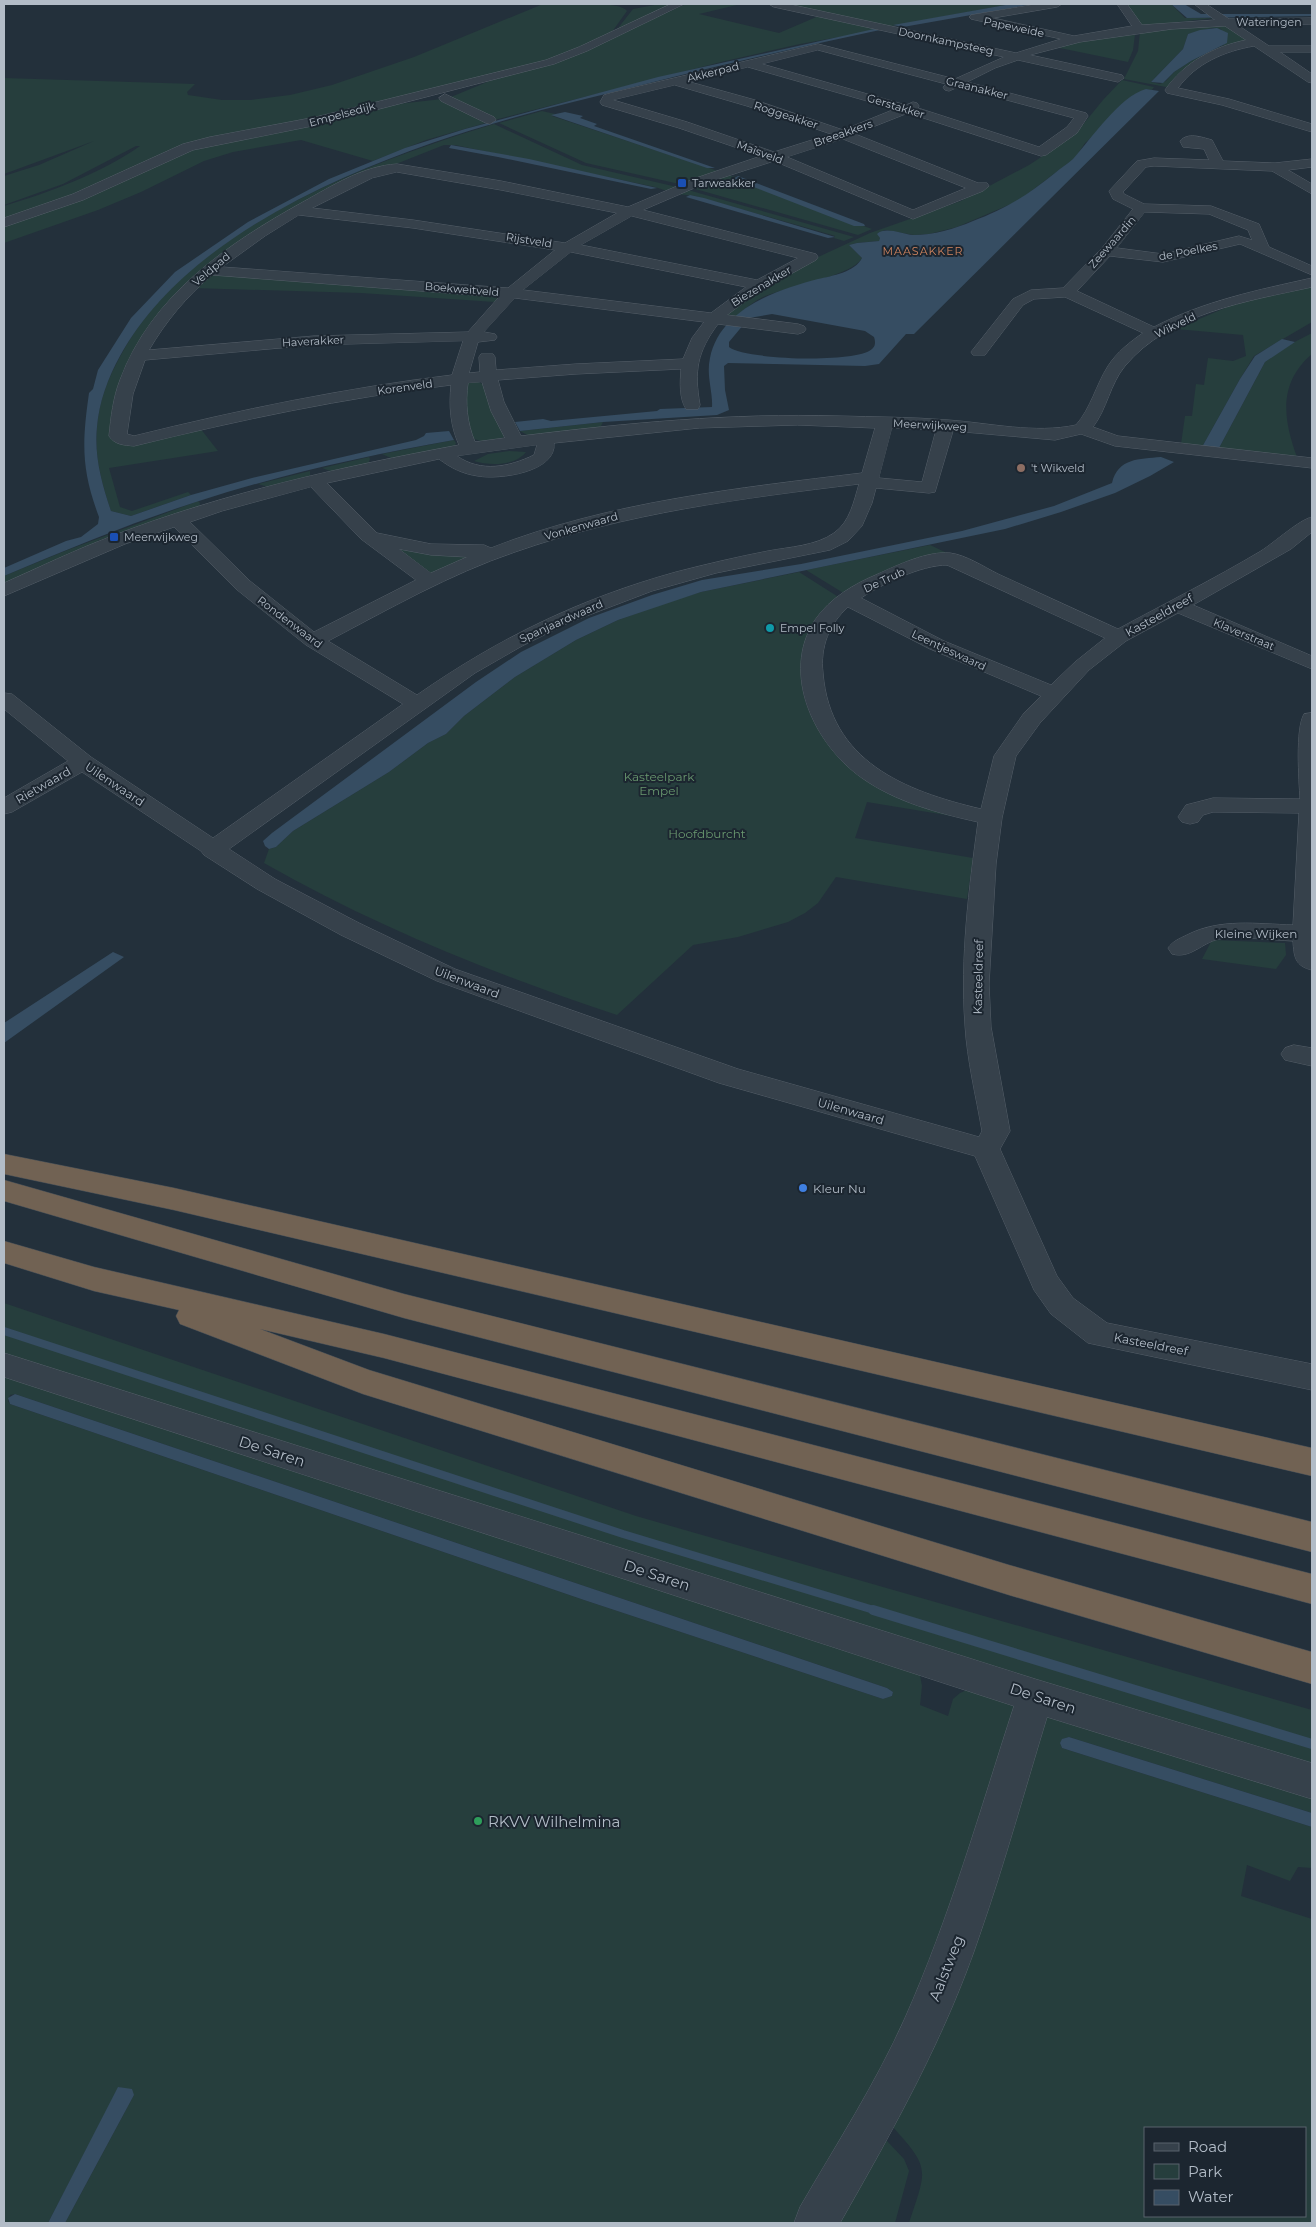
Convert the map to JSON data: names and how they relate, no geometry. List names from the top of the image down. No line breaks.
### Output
{"streets":{"street":["Wateringen","Papeweide","Doornkampsteeg","Akkerpad","Graanakker","Gerstakker","Empelsedijk","Roggeakker","Breeakkers","Maïsveld","Rijstveld","Zeewaardin","de Poelkes","Veldpad","Biezenakker","Boekweitveld","Wikveld","Haverakker","Korenveld","Meerwijkweg","Vonkenwaard","De Trub","Kasteeldreef","Spanjaardwaard","Rondenwaard","Klaverstraat","Leentjeswaard","Uilenwaard","Rietwaard","Kleine Wijken","De Saren","Aalstweg"]},"crossings":[["Wateringen","Breeakkers"],["Papeweide","Breeakkers"],["Doornkampsteeg","Breeakkers"],["Akkerpad","Graanakker"],["Akkerpad","Gerstakker"],["Akkerpad","Roggeakker"],["Akkerpad","Maïsveld"],["Graanakker","Gerstakker"],["Graanakker","Breeakkers"],["Gerstakker","Breeakkers"],["Roggeakker","Breeakkers"],["Roggeakker","Maïsveld"],["Breeakkers","Maïsveld"],["Breeakkers","Rijstveld"],["Breeakkers","Veldpad"],["Breeakkers","Biezenakker"],["Breeakkers","Boekweitveld"],["Breeakkers","Haverakker"],["Breeakkers","Korenveld"],["Breeakkers","Meerwijkweg"],["Rijstveld","Veldpad"],["Rijstveld","Biezenakker"],["Zeewaardin","de Poelkes"],["Veldpad","Biezenakker"],["Veldpad","Boekweitveld"],["Veldpad","Haverakker"],["Veldpad","Korenveld"],["Biezenakker","Boekweitveld"],["Biezenakker","Korenveld"],["Wikveld","Meerwijkweg"],["Meerwijkweg","Vonkenwaard"],["Meerwijkweg","Spanjaardwaard"],["Meerwijkweg","Rondenwaard"],["Vonkenwaard","Spanjaardwaard"],["Vonkenwaard","Rondenwaard"],["De Trub","Kasteeldreef"],["De Trub","Leentjeswaard"],["Kasteeldreef","Klaverstraat"],["Kasteeldreef","Leentjeswaard"],["Kasteeldreef","Uilenwaard"],["Spanjaardwaard","Rondenwaard"],["Spanjaardwaard","Uilenwaard"],["Uilenwaard","Rietwaard"],["De Saren","Aalstweg"]],"districts":["MAASAKKER"],"parks":["Kasteelpark Empel","Hoofdburcht"],"places":{"transit":["Tarweakker","Meerwijkweg"],"other":["'t Wikveld","Empel Folly","Kleur Nu","RKVV Wilhelmina"]},"legend":["Road","Park","Water"]}
